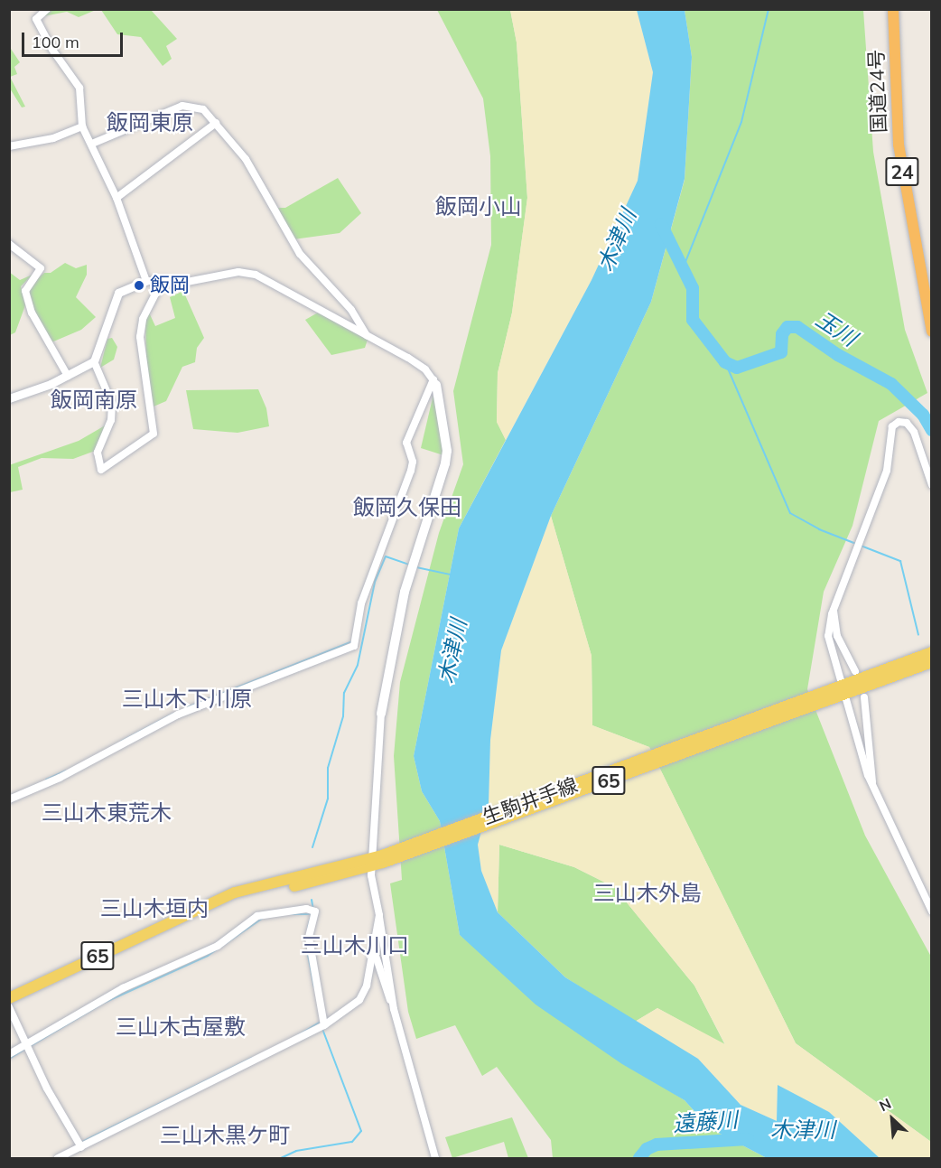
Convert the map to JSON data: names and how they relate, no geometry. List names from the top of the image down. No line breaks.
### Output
{"streets":{"highway":["国道24号","24"],"main road":["65","生駒井手線"]},"districts":["飯岡東原","飯岡小山","飯岡南原","飯岡久保田","三山木下川原","三山木東荒木","三山木外島","三山木垣内","三山木川口","三山木古屋敷","三山木黒ケ町"],"water":["木津川","玉川","遠藤川"],"places":["飯岡"],"scale_bar":"100 m","north":"top left"}
